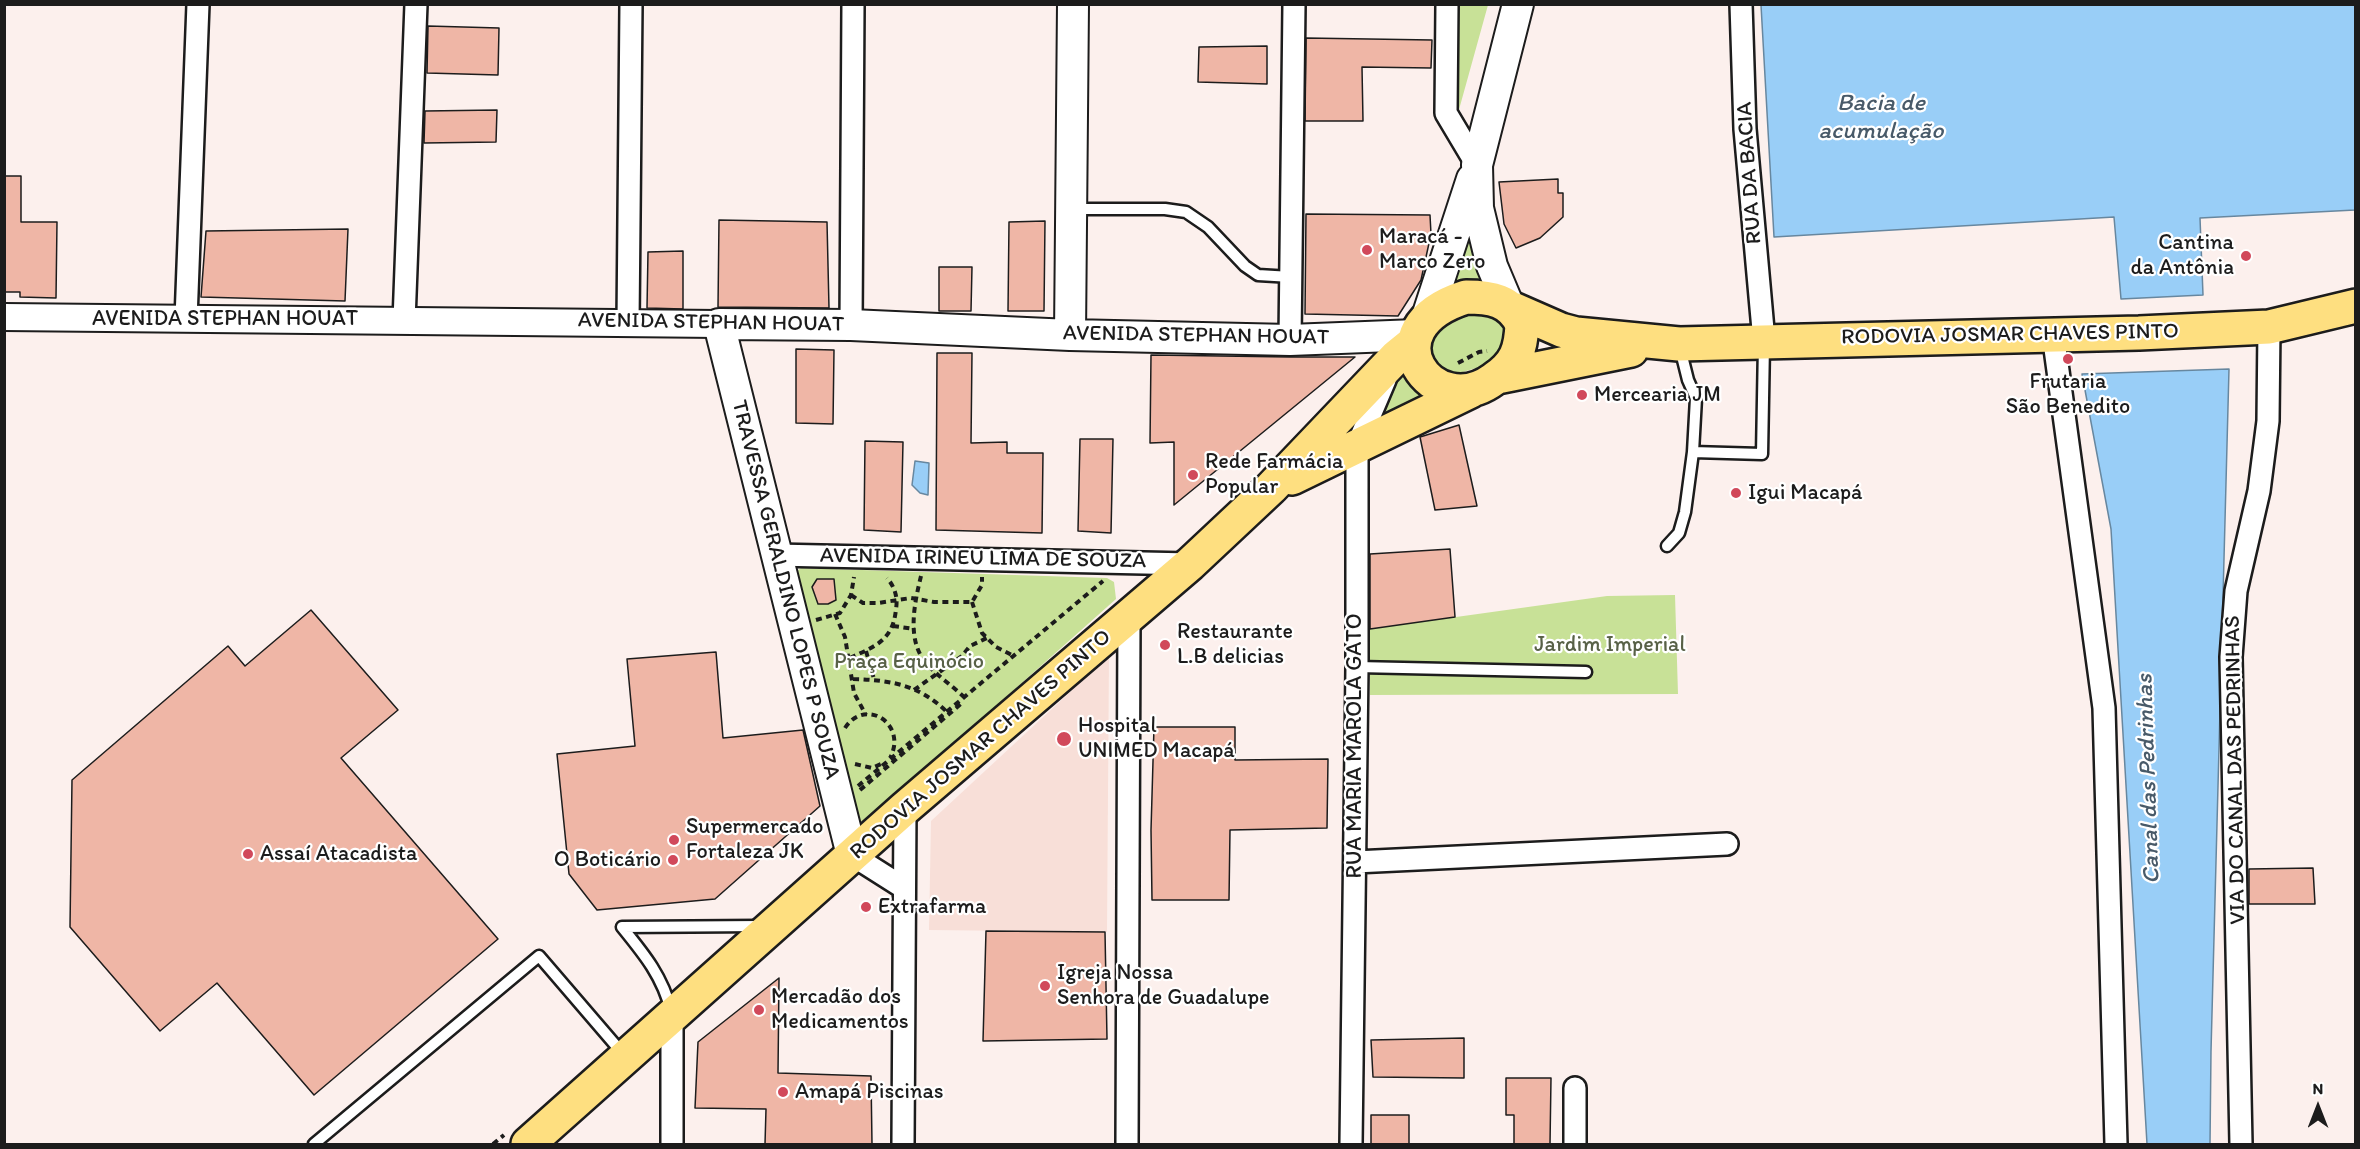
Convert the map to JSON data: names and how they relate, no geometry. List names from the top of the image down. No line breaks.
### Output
{"streets":{"main road":["AVENIDA STEPHAN HOUAT","RODOVIA JOSMAR CHAVES PINTO","TRAVESSA GERALDINO LOPES P SOUZA"],"street":["RUA DA BACIA","AVENIDA IRINEU LIMA DE SOUZA","RUA MARIA MAROLA GATO","VIA DO CANAL DAS PEDRINHAS"]},"crossings":[["RUA DA BACIA","RODOVIA JOSMAR CHAVES PINTO"],["AVENIDA STEPHAN HOUAT","RODOVIA JOSMAR CHAVES PINTO"],["AVENIDA STEPHAN HOUAT","TRAVESSA GERALDINO LOPES P SOUZA"],["AVENIDA STEPHAN HOUAT","RUA MARIA MAROLA GATO"],["RODOVIA JOSMAR CHAVES PINTO","AVENIDA IRINEU LIMA DE SOUZA"],["RODOVIA JOSMAR CHAVES PINTO","TRAVESSA GERALDINO LOPES P SOUZA"],["RODOVIA JOSMAR CHAVES PINTO","RUA MARIA MAROLA GATO"],["RODOVIA JOSMAR CHAVES PINTO","VIA DO CANAL DAS PEDRINHAS"],["AVENIDA IRINEU LIMA DE SOUZA","TRAVESSA GERALDINO LOPES P SOUZA"]],"water":["Bacia de acumulação","Canal das Pedrinhas"],"parks":["Jardim Imperial","Praça Equinócio"],"places":["Maracá - Marco Zero","Cantina da Antônia","Frutaria São Benedito","Mercearia JM","Rede Farmácia Popular","Igui Macapá","Restaurante L.B delicias","Hospital UNIMED Macapá","Supermercado Fortaleza JK","Assaí Atacadista","O Boticário","Extrafarma","Igreja Nossa Senhora de Guadalupe","Mercadão dos Medicamentos","Amapá Piscinas"],"north":"top"}
